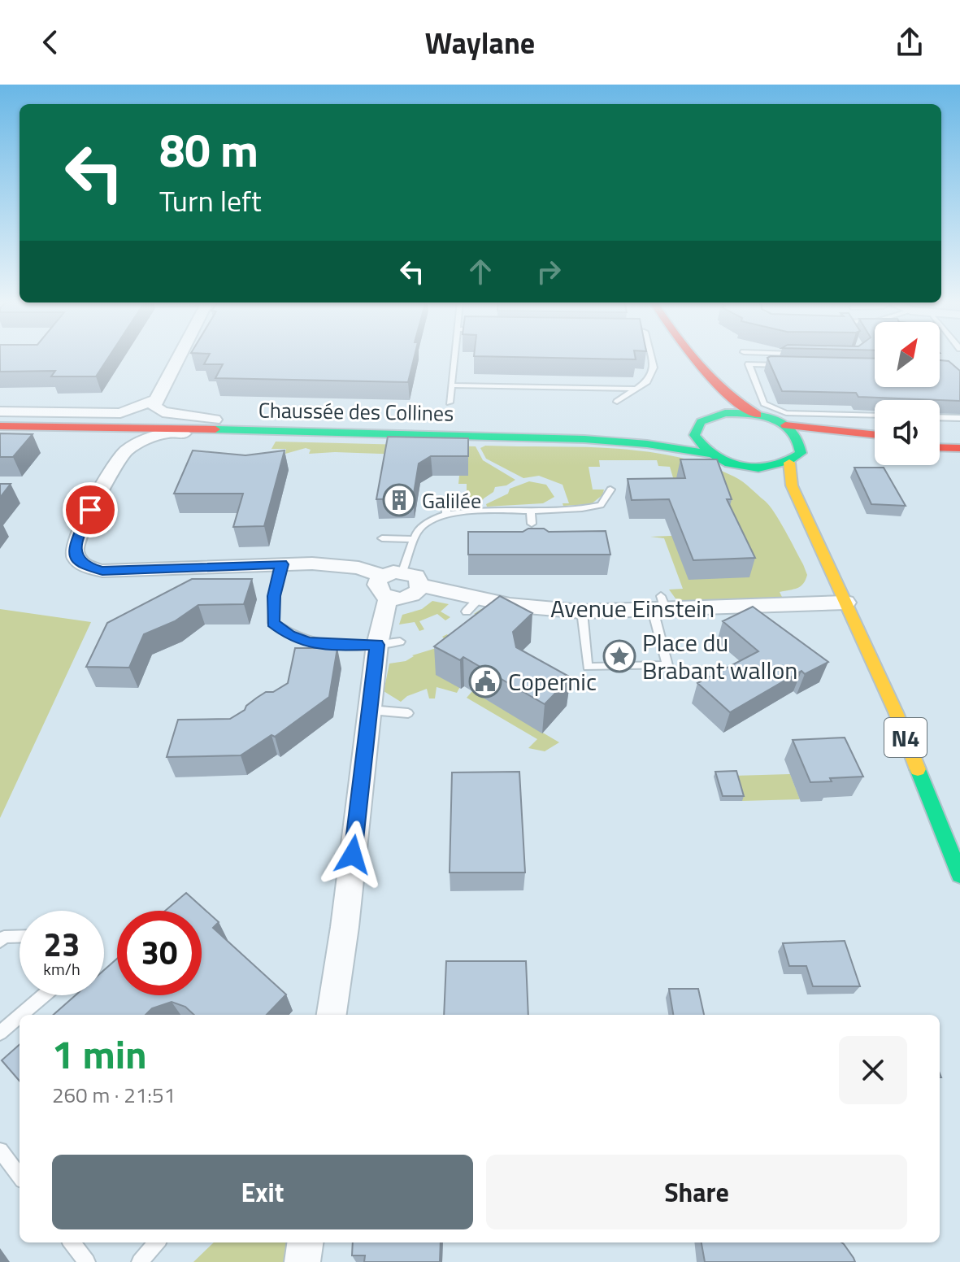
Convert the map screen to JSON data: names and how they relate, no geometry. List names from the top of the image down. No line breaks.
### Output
{"streets":{"main road":["Chaussée des Collines","N4"],"street":["Avenue Einstein"]},"crossings":[["Avenue Einstein","N4"]],"places":{"building":["Galilée"],"place":["Place du Brabant wallon"],"public building":["Copernic"]},"north":"top right","page":{"header":"Waylane","turn":["80 m","Turn left"],"speed":"23 km/h","limit":"30","heading":["1 min","260 m · 21:51"],"buttons":["Exit","Share"]}}
